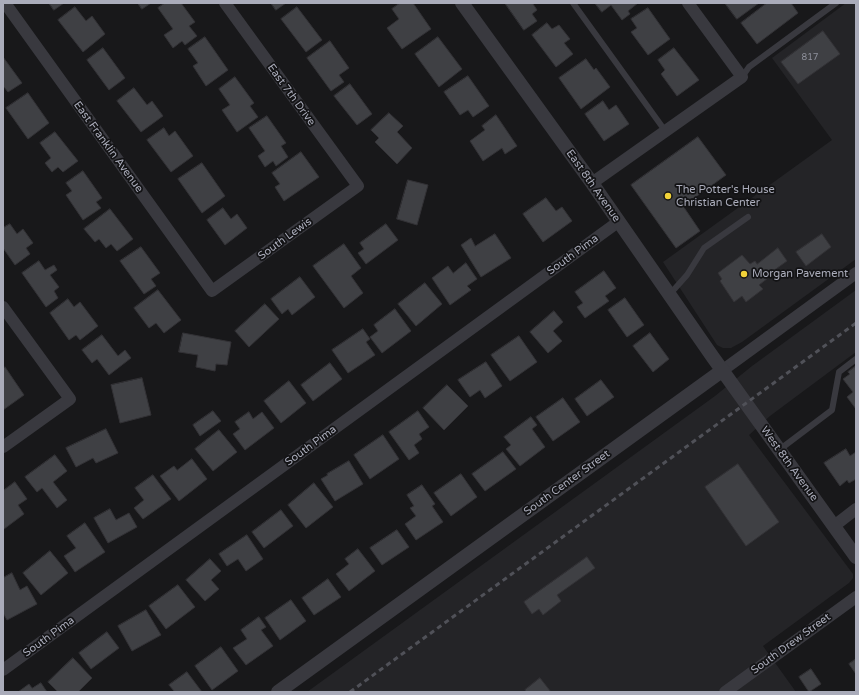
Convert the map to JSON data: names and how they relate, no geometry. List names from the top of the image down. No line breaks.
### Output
{"streets":{"street":["East 7th Drive","East Franklin Avenue","East 8th Avenue","South Lewis","South Pima","West 8th Avenue","South Center Street","South Drew Street"]},"crossings":[["East 7th Drive","South Lewis"],["East Franklin Avenue","South Lewis"],["East 8th Avenue","South Pima"],["East 8th Avenue","West 8th Avenue"],["East 8th Avenue","South Center Street"],["West 8th Avenue","South Center Street"]],"places":["The Potter's House Christian Center","Morgan Pavement"],"house_numbers":["817"]}
